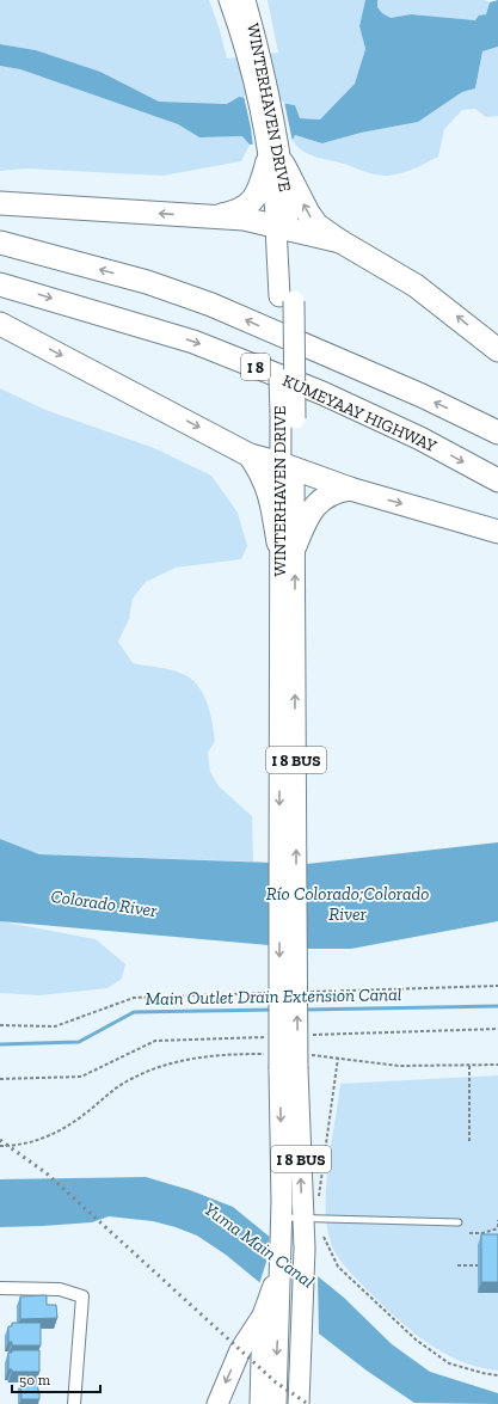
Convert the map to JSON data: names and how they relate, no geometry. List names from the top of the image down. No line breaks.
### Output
{"streets":{"highway":["I 8","KUMEYAAY HIGHWAY"],"main road":["WINTERHAVEN DRIVE","I 8 BUS"]},"crossings":[["WINTERHAVEN DRIVE","I 8 BUS"]],"water":["Río Colorado;Colorado River","Colorado River","Main Outlet Drain Extension Canal","Yuma Main Canal"],"scale_bar":"50 m"}
